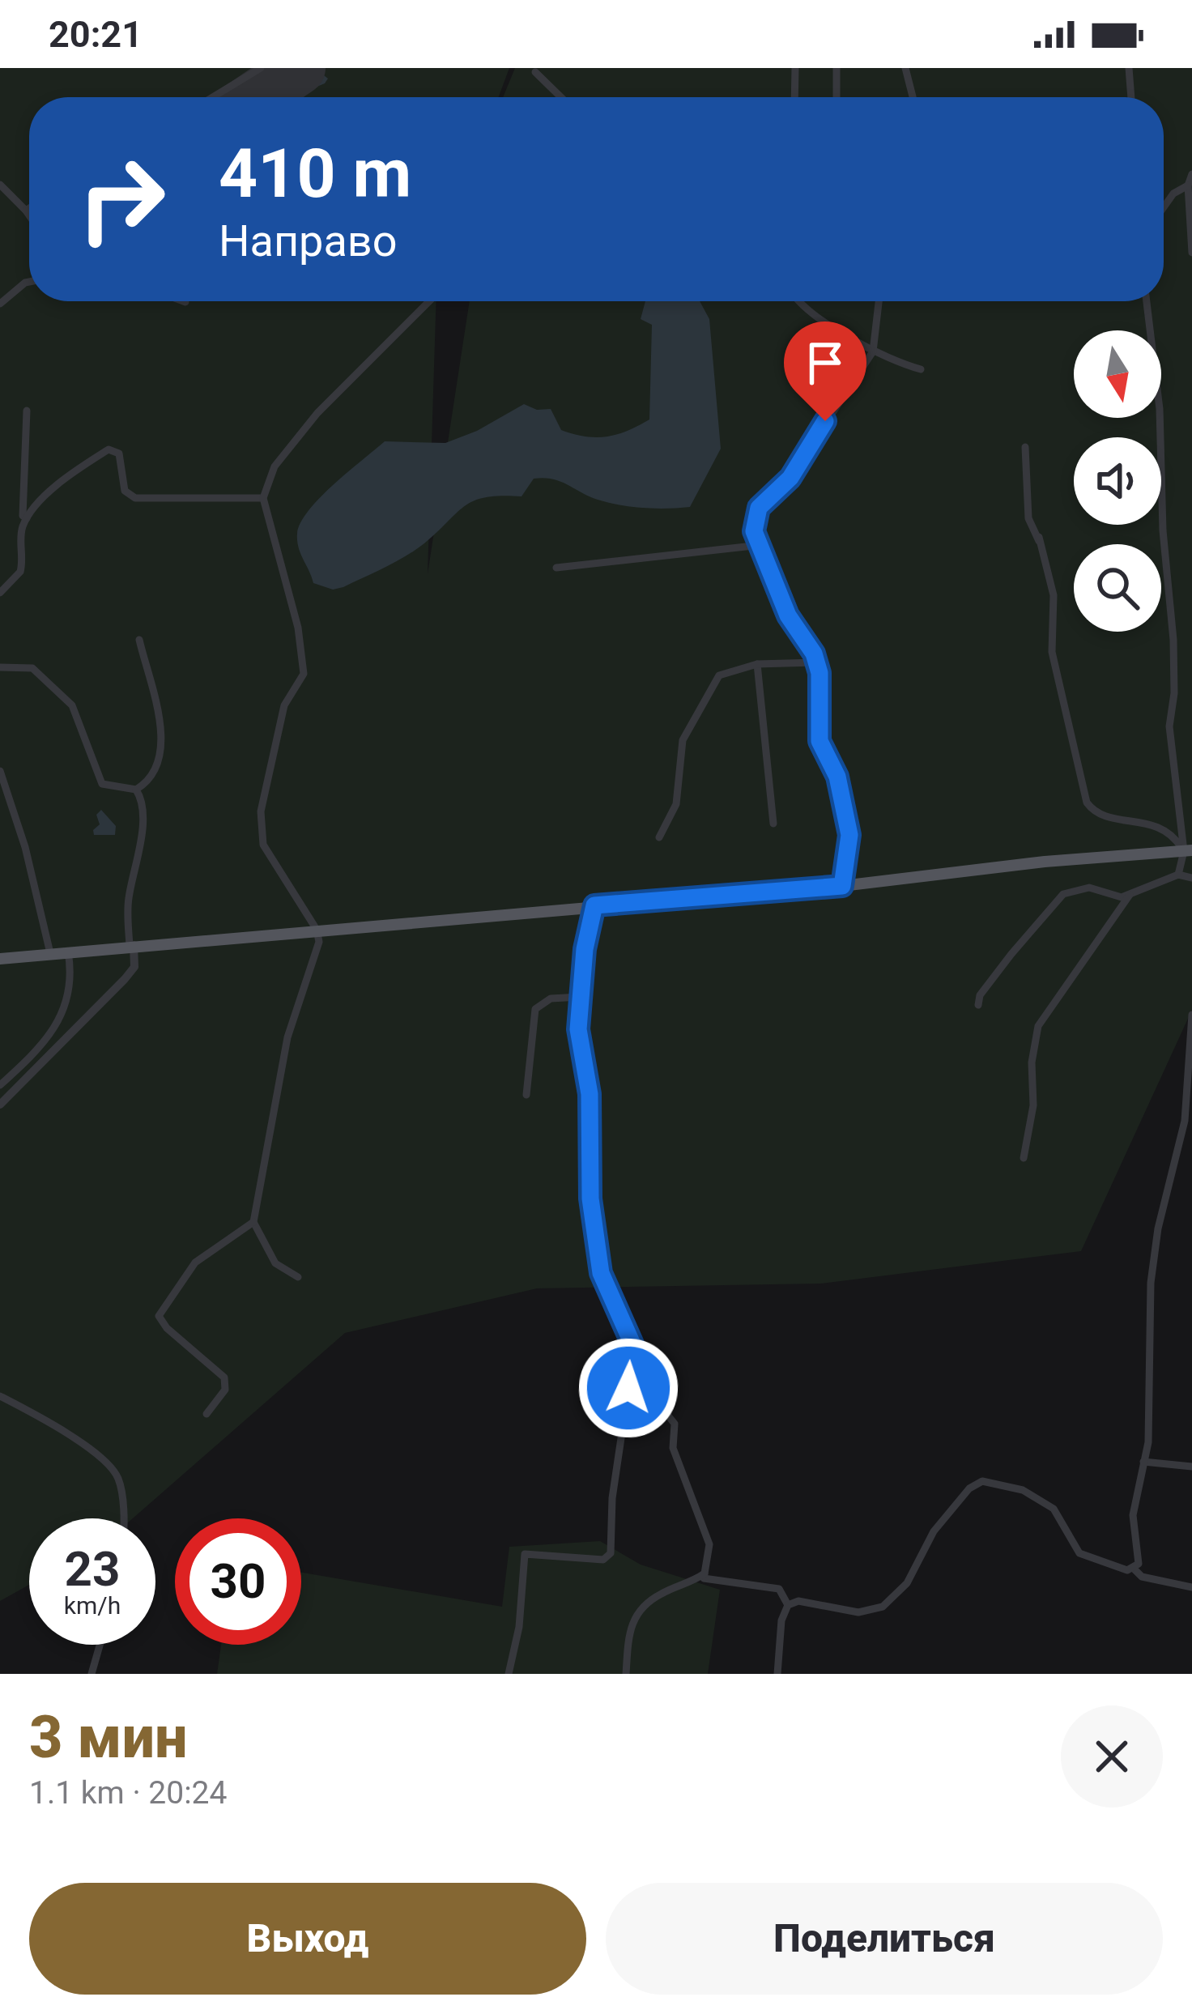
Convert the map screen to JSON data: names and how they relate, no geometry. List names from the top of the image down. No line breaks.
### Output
{"north":"bottom","page":{"status":"20:21","turn":["410 m","Направо"],"speed":"23 km/h","limit":"30","heading":["3 мин","1.1 km · 20:24"],"buttons":["Выход","Поделиться"]}}
